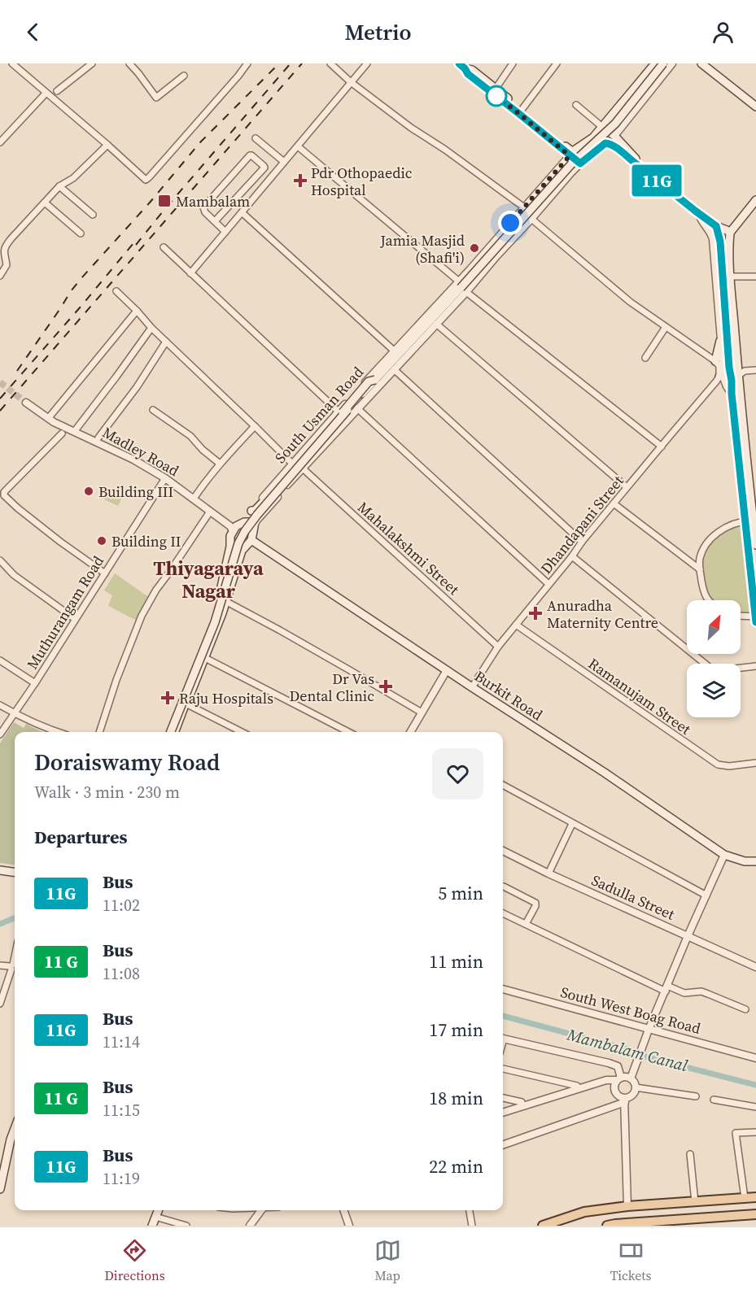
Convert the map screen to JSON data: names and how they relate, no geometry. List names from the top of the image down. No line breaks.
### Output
{"streets":{"main road":["South Usman Road","Burkit Road"],"street":["Madley Road","Dhandapani Street","Mahalakshmi Street","Muthurangam Road","Ramanujam Street","Sadulla Street","South West Boag Road"]},"crossings":[["South Usman Road","Madley Road"],["South Usman Road","Mahalakshmi Street"],["South Usman Road","Burkit Road"],["Madley Road","Muthurangam Road"],["Madley Road","Burkit Road"],["Dhandapani Street","Mahalakshmi Street"],["Dhandapani Street","Burkit Road"],["Dhandapani Street","Ramanujam Street"]],"districts":["Thiyagaraya Nagar"],"water":["Mambalam Canal"],"places":{"health":["Pdr Othopaedic Hospital","Anuradha Maternity Centre","Dr Vas Dental Clinic","Raju Hospitals"],"transit":["Mambalam"],"other":["Jamia Masjid (Shafi'i)","Building III","Building II"]},"lines":["bus line 11G"],"north":"top right","page":{"header":"Metrio","on_map":"11G","heading":[["Doraiswamy Road","Walk · 3 min · 230 m"],"Departures"],"list":[{"mark":"11G","name":"Bus","note":"11:02","value":"5 min"},{"mark":"11 G","name":"Bus","note":"11:08","value":"11 min"},{"mark":"11G","name":"Bus","note":"11:14","value":"17 min"},{"mark":"11 G","name":"Bus","note":"11:15","value":"18 min"},{"mark":"11G","name":"Bus","note":"11:19","value":"22 min"}],"tabs":["Directions","Map","Tickets"]}}
